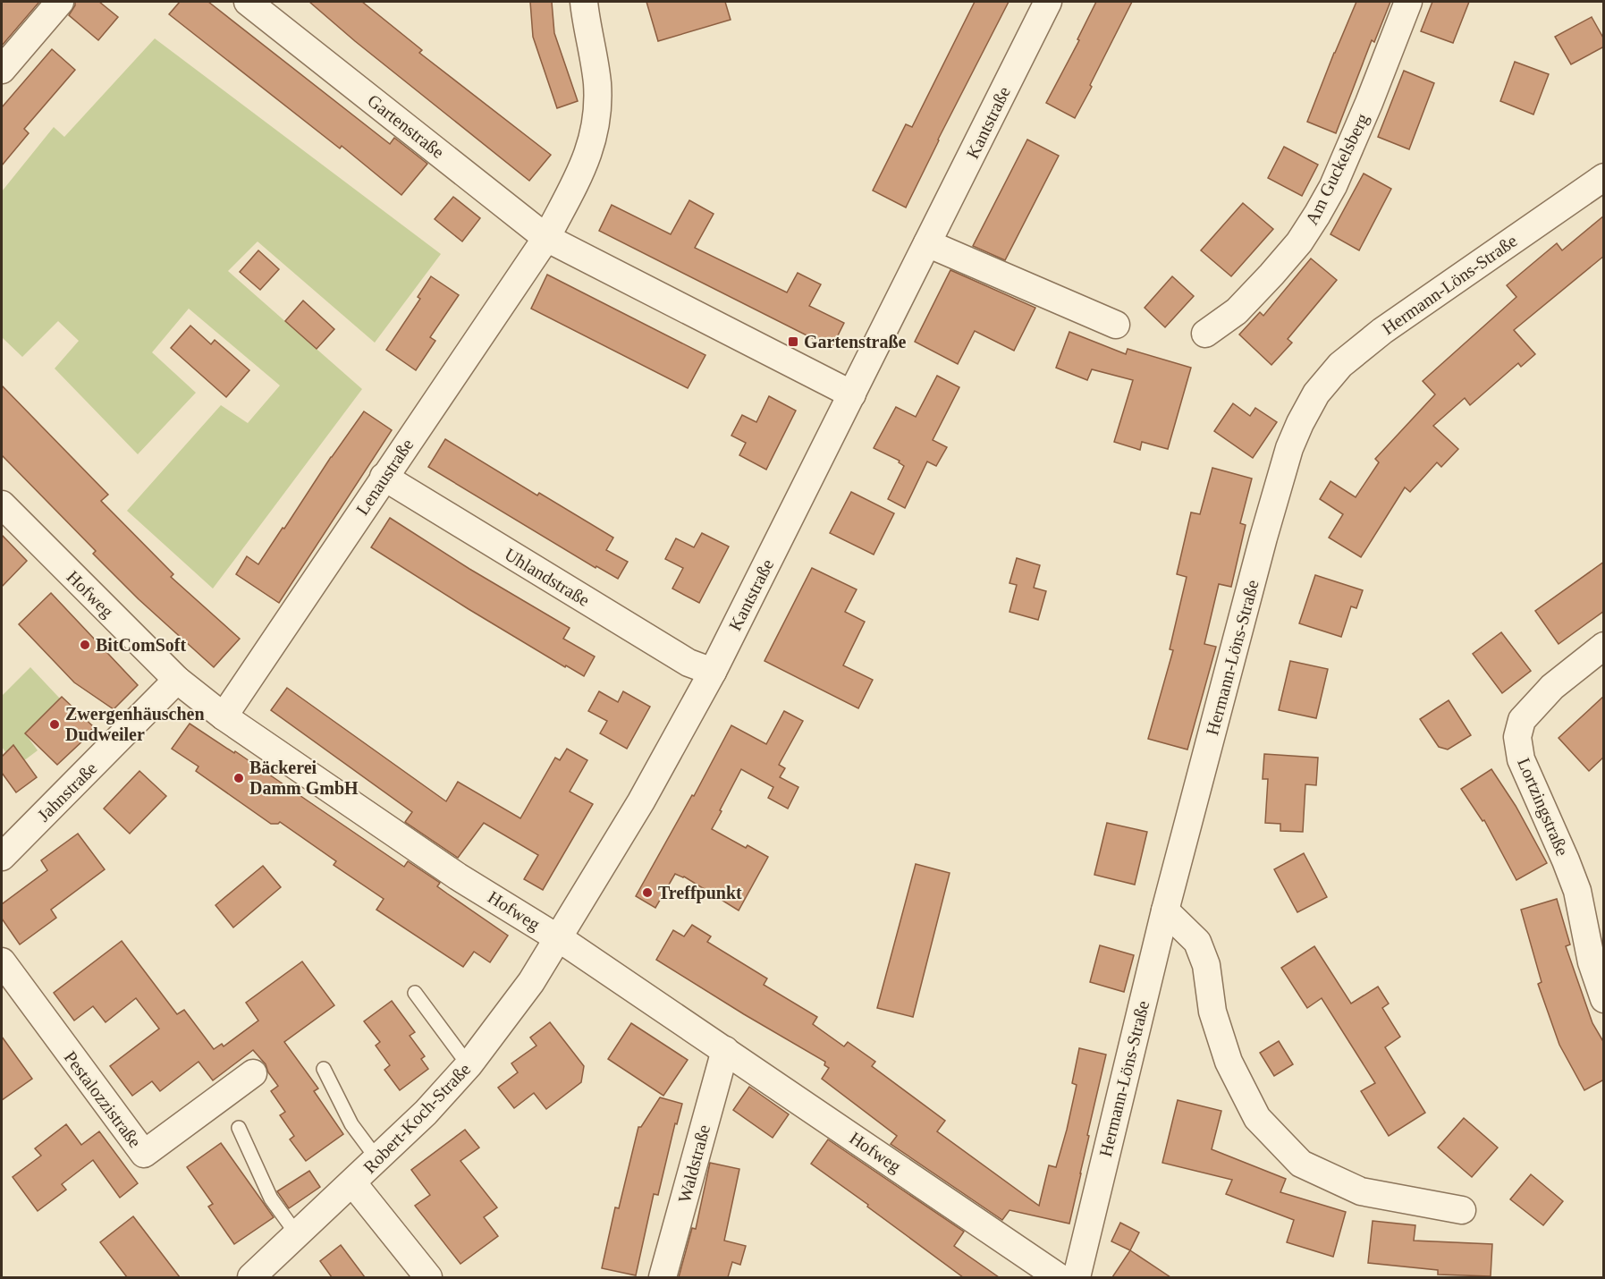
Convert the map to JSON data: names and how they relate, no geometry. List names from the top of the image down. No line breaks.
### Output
{"streets":{"street":["Kantstraße","Gartenstraße","Am Guckelsberg","Hermann-Löns-Straße","Lenaustraße","Uhlandstraße","Hofweg","Jahnstraße","Lortzingstraße","Pestalozzistraße","Robert-Koch-Straße","Waldstraße"]},"crossings":[["Kantstraße","Gartenstraße"],["Kantstraße","Uhlandstraße"],["Kantstraße","Hofweg"],["Kantstraße","Robert-Koch-Straße"],["Gartenstraße","Lenaustraße"],["Lenaustraße","Uhlandstraße"],["Lenaustraße","Hofweg"],["Hofweg","Jahnstraße"],["Hofweg","Robert-Koch-Straße"],["Hofweg","Waldstraße"]],"places":{"transit":["Gartenstraße"],"other":["BitComSoft","Zwergenhäuschen Dudweiler","Bäckerei Damm GmbH","Treffpunkt"]}}
